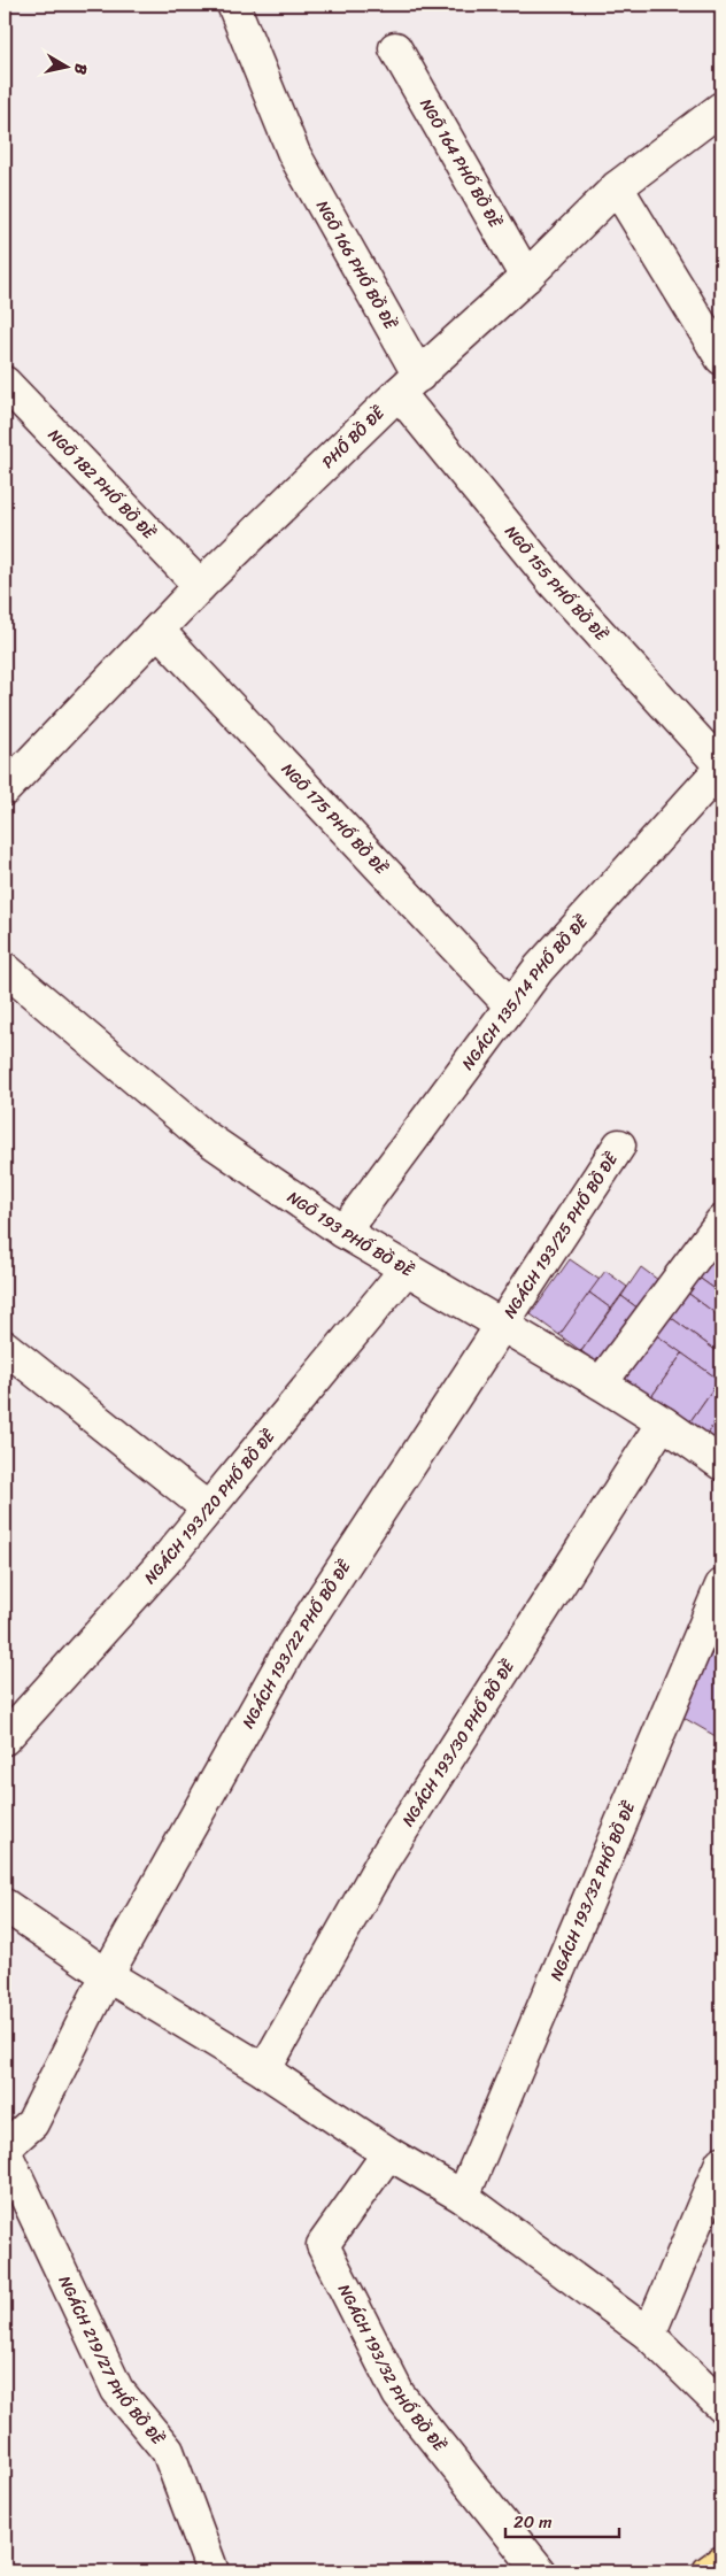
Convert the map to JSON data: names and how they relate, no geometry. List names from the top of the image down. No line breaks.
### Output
{"streets":{"street":["NGÕ 164 PHỐ BỒ ĐỀ","NGÕ 166 PHỐ BỒ ĐỀ","PHỐ BỒ ĐỀ","NGÕ 182 PHỐ BỒ ĐỀ","NGÕ 155 PHỐ BỒ ĐỀ","NGÕ 175 PHỐ BỒ ĐỀ","NGÁCH 135/14 PHỐ BỒ ĐỀ","NGÕ 193 PHỐ BỒ ĐỀ","NGÁCH 193/25 PHỐ BỒ ĐỀ","NGÁCH 193/20 PHỐ BỒ ĐỀ","NGÁCH 193/22 PHỐ BỒ ĐỀ","NGÁCH 193/30 PHỐ BỒ ĐỀ","NGÁCH 193/32 PHỐ BỒ ĐỀ","NGÁCH 219/27 PHỐ BỒ ĐỀ"]},"crossings":[["NGÕ 164 PHỐ BỒ ĐỀ","PHỐ BỒ ĐỀ"],["NGÕ 166 PHỐ BỒ ĐỀ","PHỐ BỒ ĐỀ"],["NGÕ 166 PHỐ BỒ ĐỀ","NGÕ 155 PHỐ BỒ ĐỀ"],["PHỐ BỒ ĐỀ","NGÕ 182 PHỐ BỒ ĐỀ"],["PHỐ BỒ ĐỀ","NGÕ 155 PHỐ BỒ ĐỀ"],["PHỐ BỒ ĐỀ","NGÕ 175 PHỐ BỒ ĐỀ"],["NGÕ 155 PHỐ BỒ ĐỀ","NGÁCH 135/14 PHỐ BỒ ĐỀ"],["NGÕ 175 PHỐ BỒ ĐỀ","NGÁCH 135/14 PHỐ BỒ ĐỀ"],["NGÁCH 135/14 PHỐ BỒ ĐỀ","NGÕ 193 PHỐ BỒ ĐỀ"],["NGÕ 193 PHỐ BỒ ĐỀ","NGÁCH 193/25 PHỐ BỒ ĐỀ"],["NGÕ 193 PHỐ BỒ ĐỀ","NGÁCH 193/20 PHỐ BỒ ĐỀ"],["NGÕ 193 PHỐ BỒ ĐỀ","NGÁCH 193/22 PHỐ BỒ ĐỀ"],["NGÕ 193 PHỐ BỒ ĐỀ","NGÁCH 193/30 PHỐ BỒ ĐỀ"],["NGÁCH 193/25 PHỐ BỒ ĐỀ","NGÁCH 193/22 PHỐ BỒ ĐỀ"],["NGÁCH 193/22 PHỐ BỒ ĐỀ","NGÁCH 219/27 PHỐ BỒ ĐỀ"]],"scale_bar":"20 m","north":"right"}
